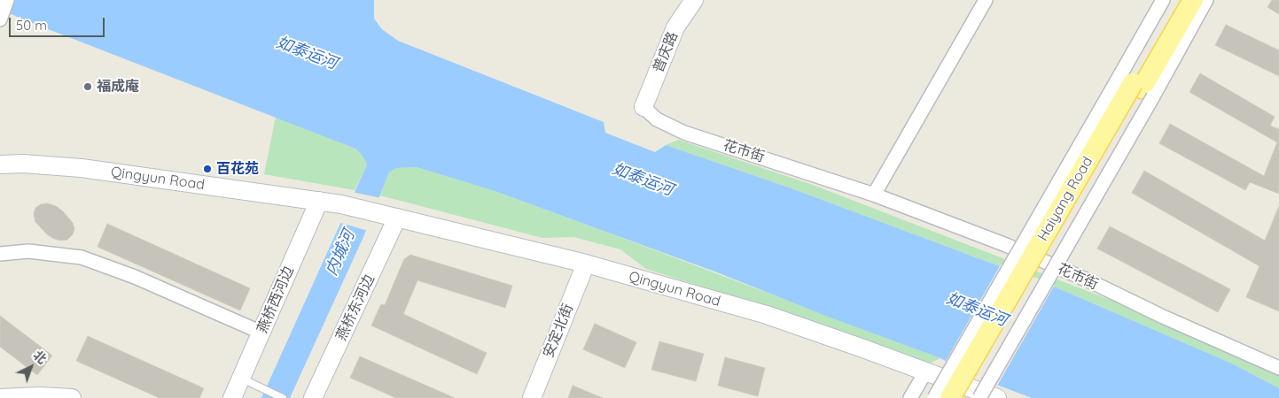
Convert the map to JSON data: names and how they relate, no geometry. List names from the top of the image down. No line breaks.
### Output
{"streets":{"main road":["Haiyang Road"],"street":["普庆路","花市街","Qingyun Road","燕桥西河边","燕桥东河边","安定北街"]},"crossings":[["普庆路","花市街"],["Qingyun Road","Haiyang Road"],["Qingyun Road","燕桥西河边"],["Qingyun Road","燕桥东河边"],["Qingyun Road","安定北街"]],"water":["如泰运河","内城河"],"places":["福成庵","百花苑"],"scale_bar":"50 m","north":"top right"}
